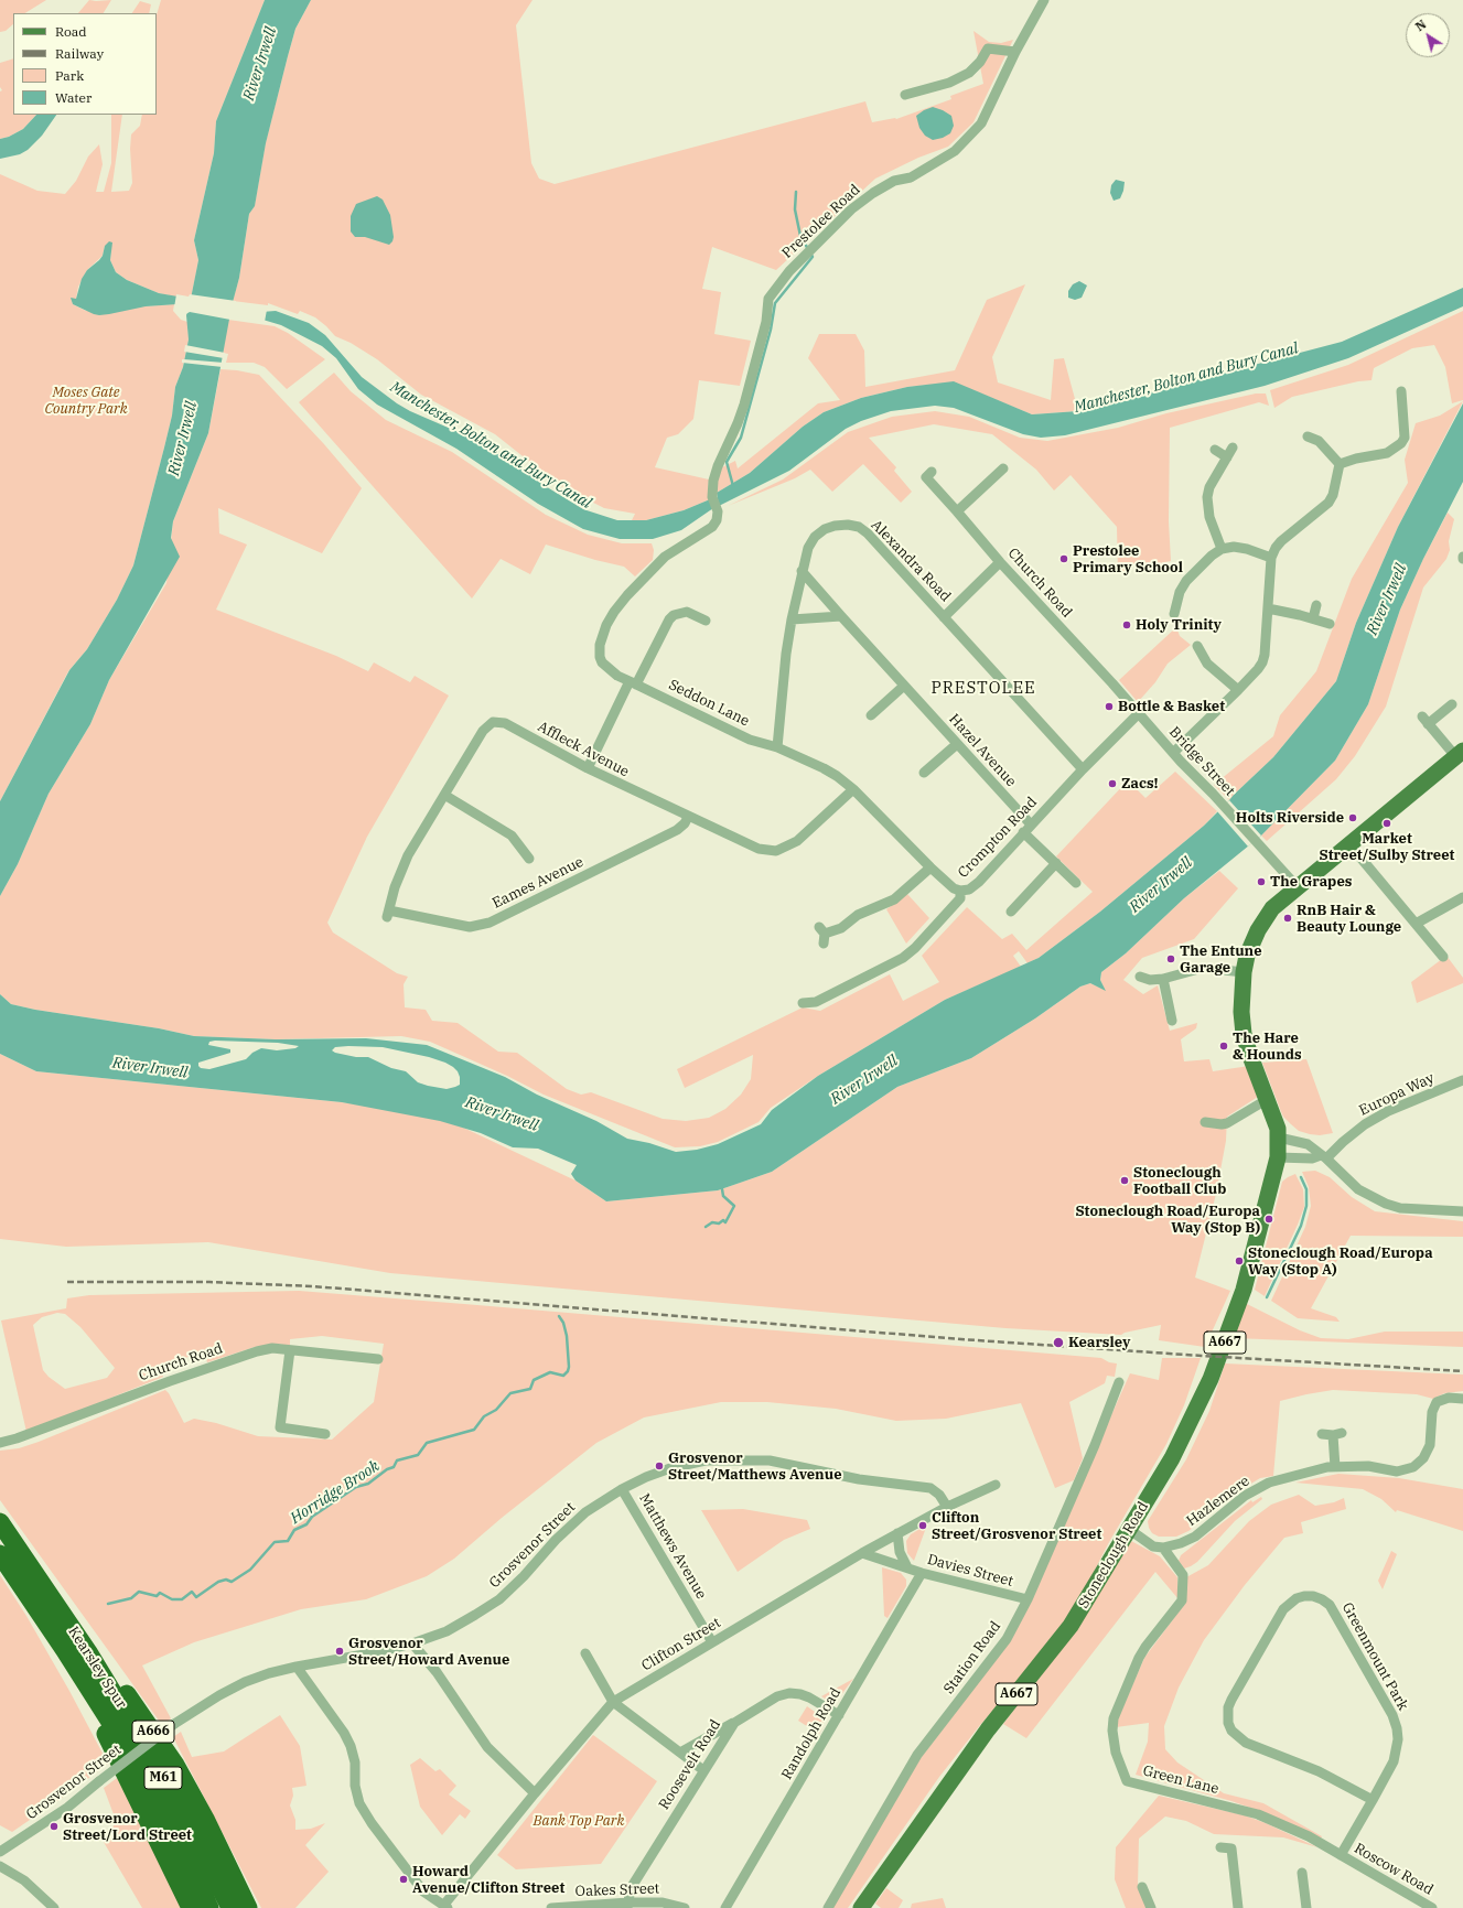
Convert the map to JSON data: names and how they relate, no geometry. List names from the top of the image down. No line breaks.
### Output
{"streets":{"highway":["Kearsley Spur","A666","M61"],"main road":["A667","Stoneclough Road"],"street":["Prestolee Road","Alexandra Road","Church Road","Seddon Lane","Affleck Avenue","Hazel Avenue","Bridge Street","Crompton Road","Eames Avenue","Europa Way","Hazlemere","Grosvenor Street","Matthews Avenue","Davies Street","Clifton Street","Greenmount Park","Station Road","Randolph Road","Roosevelt Road","Green Lane","Roscow Road","Oakes Street"]},"crossings":[["Prestolee Road","Seddon Lane"],["Alexandra Road","Seddon Lane"],["Alexandra Road","Hazel Avenue"],["Alexandra Road","Crompton Road"],["Church Road","Bridge Street"],["Church Road","Crompton Road"],["Seddon Lane","Affleck Avenue"],["Seddon Lane","Crompton Road"],["Affleck Avenue","Eames Avenue"],["Hazel Avenue","Crompton Road"],["Bridge Street","Crompton Road"],["Bridge Street","A667"],["A667","Stoneclough Road"],["Hazlemere","Green Lane"],["Grosvenor Street","Matthews Avenue"],["Grosvenor Street","Clifton Street"],["Matthews Avenue","Clifton Street"],["Davies Street","Clifton Street"],["Davies Street","Station Road"],["Davies Street","Randolph Road"],["Greenmount Park","Green Lane"],["Greenmount Park","Roscow Road"],["Kearsley Spur","A666"],["Kearsley Spur","M61"],["A666","M61"],["Randolph Road","Roosevelt Road"],["Roosevelt Road","Oakes Street"],["Green Lane","Roscow Road"]],"districts":["PRESTOLEE"],"water":["River Irwell","Manchester, Bolton and Bury Canal","Horridge Brook"],"parks":["Moses Gate Country Park","Bank Top Park"],"places":["Prestolee Primary School","Holy Trinity","Bottle & Basket","Zacs!","Holts Riverside","Market Street/Sulby Street","The Grapes","RnB Hair & Beauty Lounge","The Entune Garage","The Hare & Hounds","Stoneclough Football Club","Stoneclough Road/Europa Way (Stop B)","Stoneclough Road/Europa Way (Stop A)","Kearsley","Grosvenor Street/Matthews Avenue","Clifton Street/Grosvenor Street","Grosvenor Street/Howard Avenue","Grosvenor Street/Lord Street","Howard Avenue/Clifton Street"],"legend":["Road","Railway","Park","Water"],"north":"top left"}
